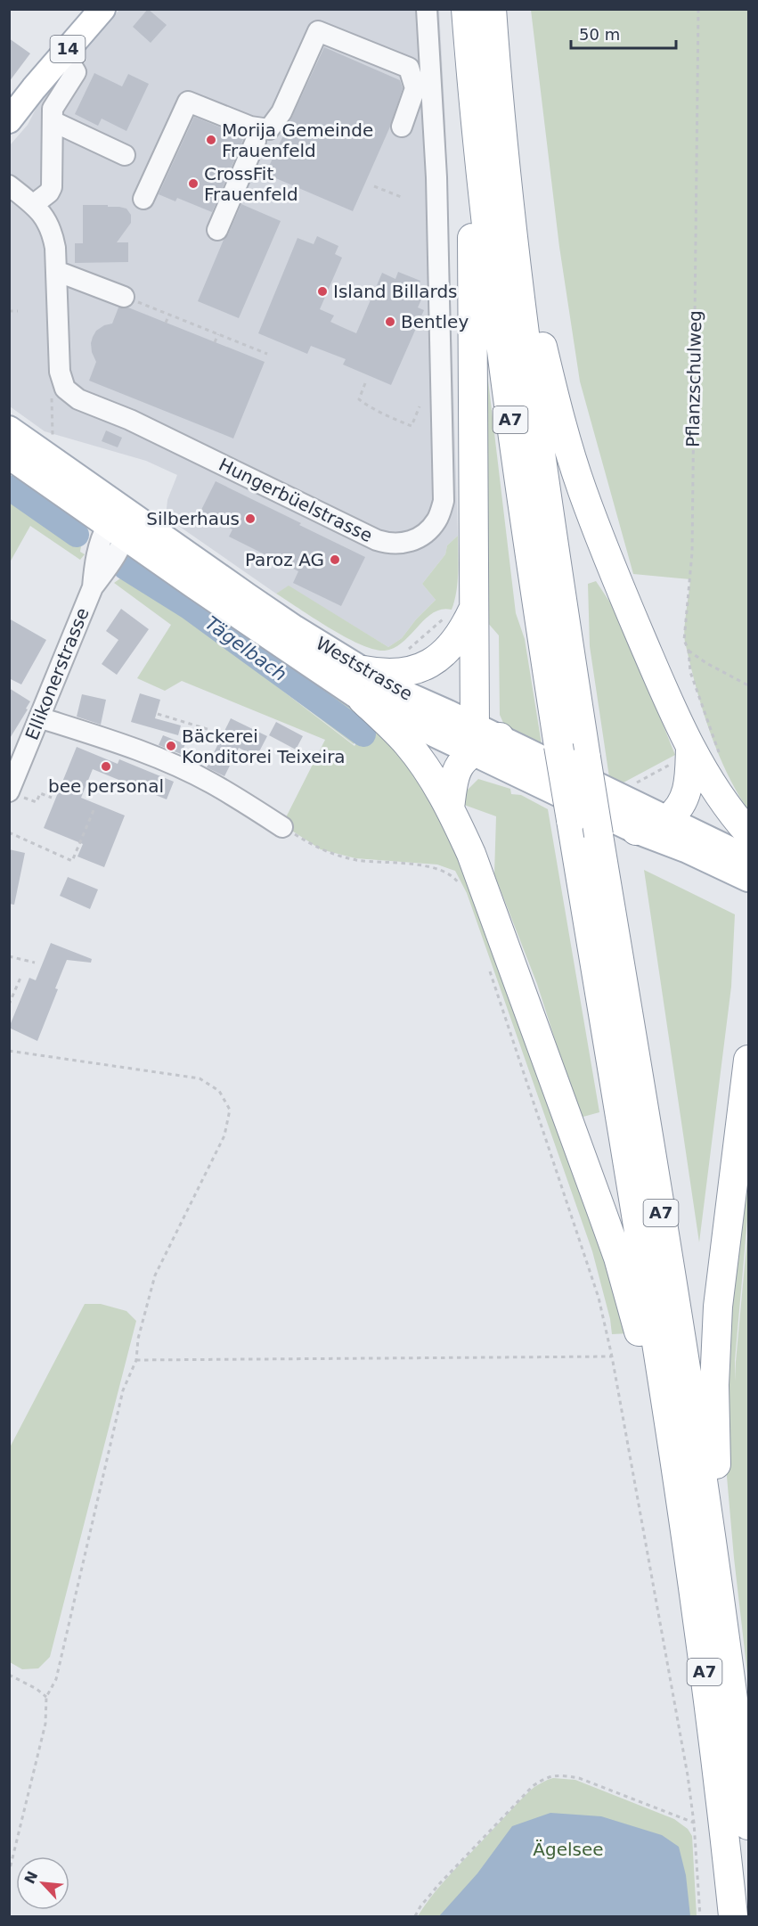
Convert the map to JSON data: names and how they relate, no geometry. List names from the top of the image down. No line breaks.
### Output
{"streets":{"highway":["A7"],"main road":["14","Weststrasse"],"street":["Hungerbüelstrasse","Ellikonerstrasse"],"path":["Pflanzschulweg"]},"crossings":[["Pflanzschulweg","A7"],["A7","Weststrasse"],["Weststrasse","Ellikonerstrasse"]],"water":["Tägelbach"],"parks":["Ägelsee"],"places":["Morija Gemeinde Frauenfeld","CrossFit Frauenfeld","Island Billards","Bentley","Silberhaus","Paroz AG","Bäckerei Konditorei Teixeira","bee personal"],"scale_bar":"50 m","north":"top left"}
